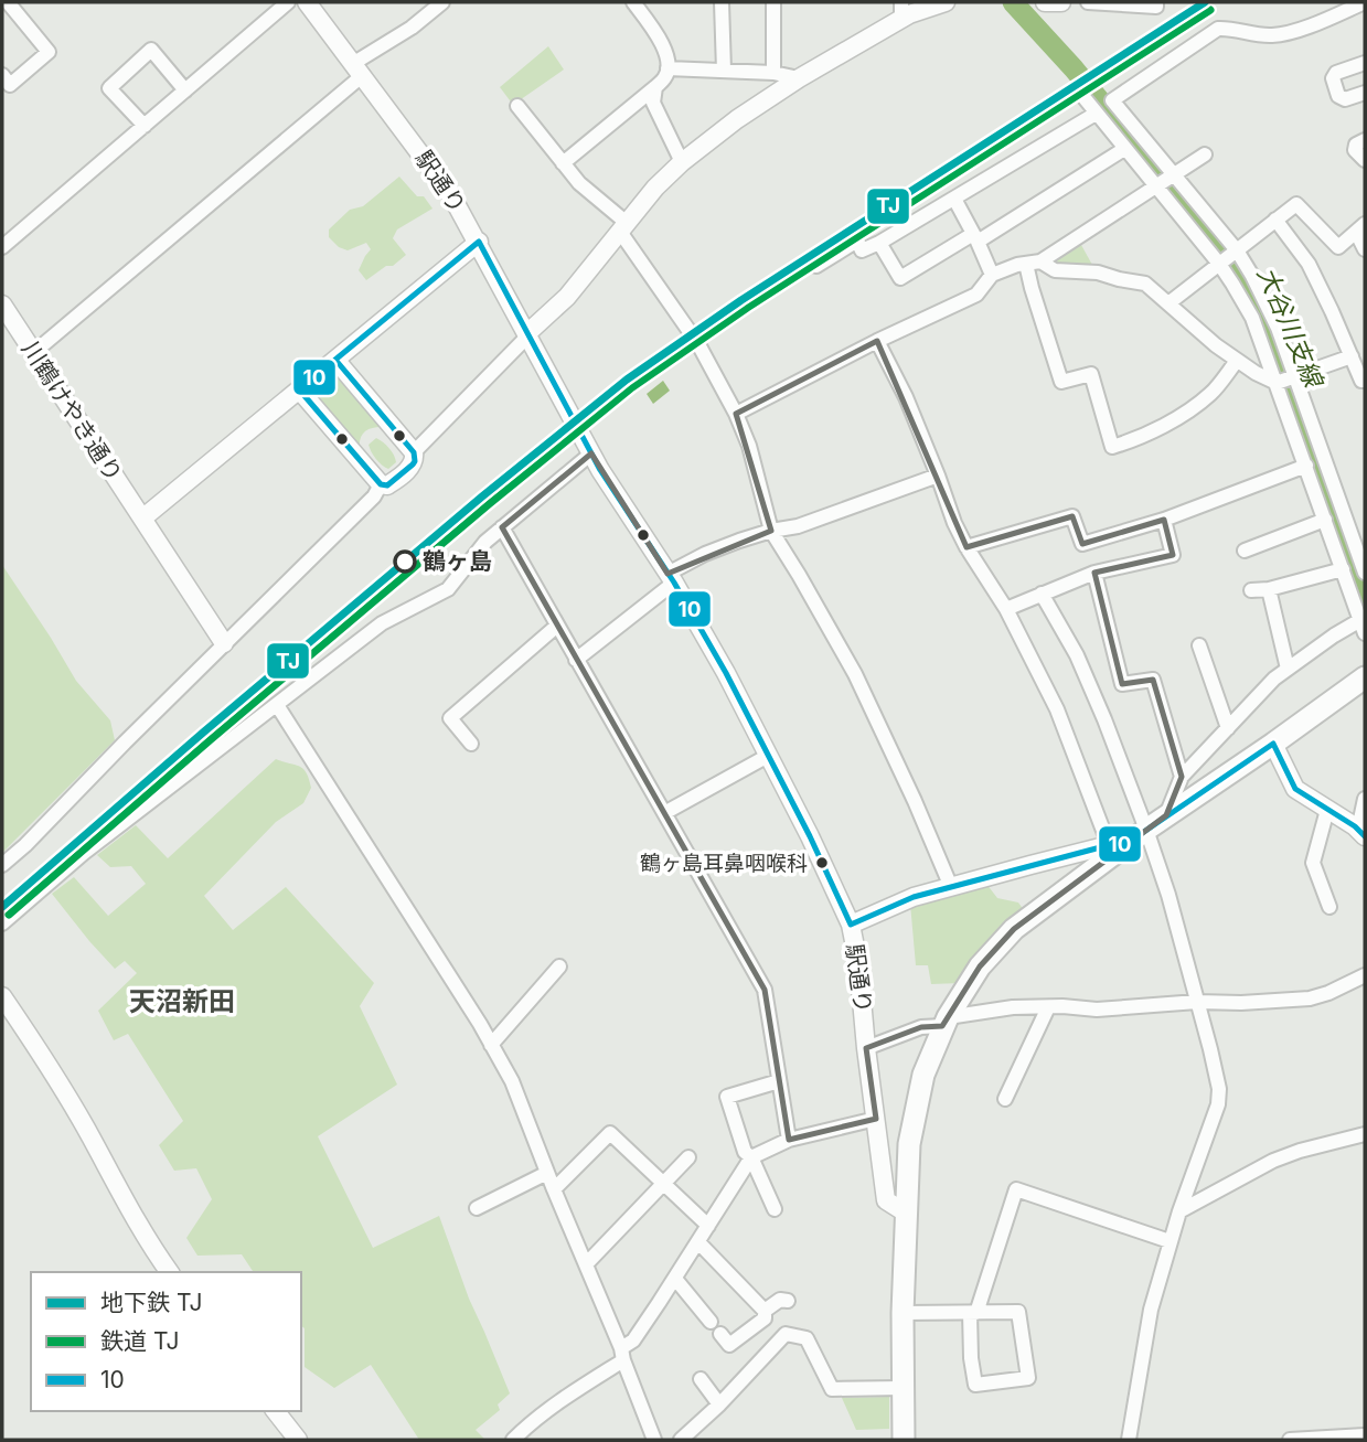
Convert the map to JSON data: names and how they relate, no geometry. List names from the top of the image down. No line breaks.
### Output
{"streets":{"street":["駅通り","川鶴けやき通り"]},"districts":["天沼新田"],"water":["大谷川支線"],"places":["鶴ヶ島","鶴ヶ島耳鼻咽喉科"],"lines":["metro line TJ","rail line TJ","transit line 10"],"legend":["地下鉄 TJ","鉄道 TJ","10"]}
